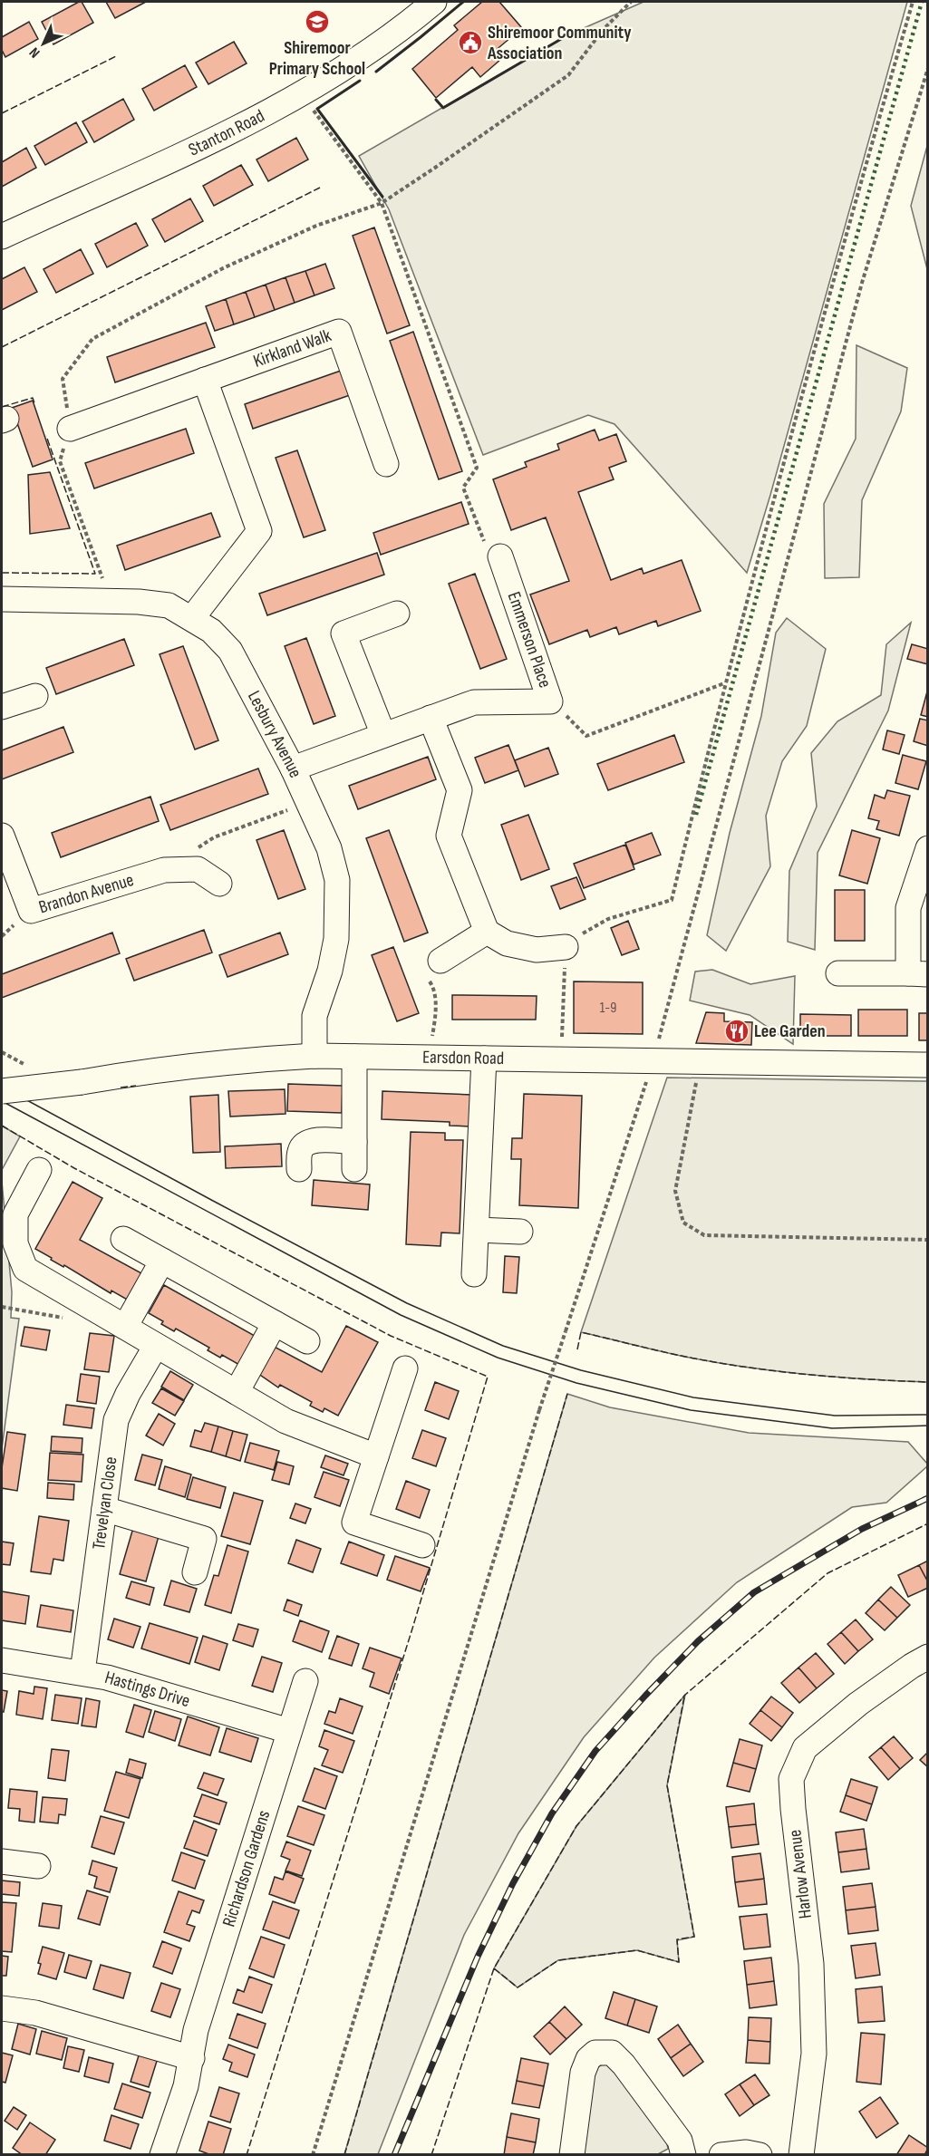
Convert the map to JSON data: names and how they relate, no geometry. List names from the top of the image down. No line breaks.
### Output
{"streets":{"street":["Stanton Road","Kirkland Walk","Emmerson Place","Lesbury Avenue","Brandon Avenue","Earsdon Road","Trevelyan Close","Hastings Drive","Richardson Gardens","Harlow Avenue"]},"crossings":[["Emmerson Place","Lesbury Avenue"],["Lesbury Avenue","Earsdon Road"],["Trevelyan Close","Hastings Drive"],["Hastings Drive","Richardson Gardens"]],"places":{"school or university":["Shiremoor Primary School"],"public building":["Shiremoor Community Association"],"restaurant":["Lee Garden"]},"house_numbers":["1-9"],"north":"bottom left"}
